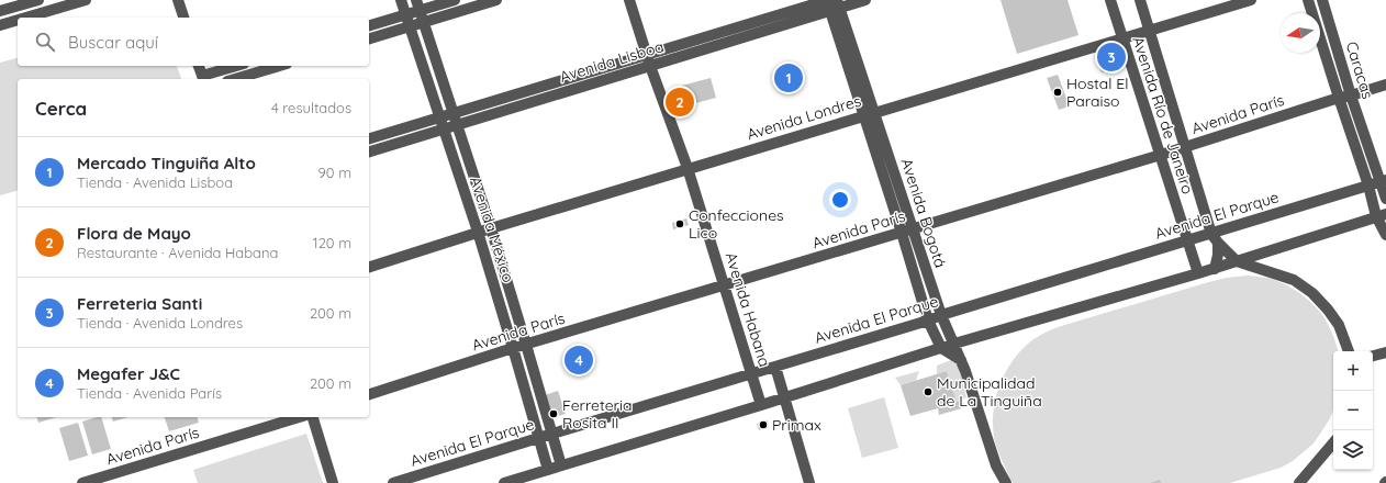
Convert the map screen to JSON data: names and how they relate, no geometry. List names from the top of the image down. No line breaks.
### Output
{"streets":{"street":["Avenida Lisboa","Caracas","Avenida París","Avenida Río de Janeiro","Avenida Londres","Avenida Bogotá","Avenida El Parque","Avenida México","Avenida Habana"]},"crossings":[["Avenida Lisboa","Avenida Bogotá"],["Avenida Lisboa","Avenida México"],["Avenida Lisboa","Avenida Habana"],["Caracas","Avenida París"],["Caracas","Avenida El Parque"],["Avenida París","Avenida Río de Janeiro"],["Avenida París","Avenida Bogotá"],["Avenida París","Avenida México"],["Avenida París","Avenida Habana"],["Avenida Río de Janeiro","Avenida Londres"],["Avenida Río de Janeiro","Avenida El Parque"],["Avenida Londres","Avenida Bogotá"],["Avenida Londres","Avenida México"],["Avenida Londres","Avenida Habana"],["Avenida Bogotá","Avenida El Parque"],["Avenida El Parque","Avenida México"],["Avenida El Parque","Avenida Habana"]],"places":["Hostal El Paraiso","Confecciones Lico","Municipalidad de La Tinguiña","Ferreteria Rosita II","Primax"],"north":"left","page":{"search":"Buscar aquí","pins":["3","1","2","4"],"heading":["Cerca","4 resultados"],"list":[{"mark":"1","name":"Mercado Tinguiña Alto","note":"Tienda · Avenida Lisboa","value":"90 m"},{"mark":"2","name":"Flora de Mayo","note":"Restaurante · Avenida Habana","value":"120 m"},{"mark":"3","name":"Ferreteria Santi","note":"Tienda · Avenida Londres","value":"200 m"},{"mark":"4","name":"Megafer J&C","note":"Tienda · Avenida París","value":"200 m"}],"map_buttons":["+","−"]}}
